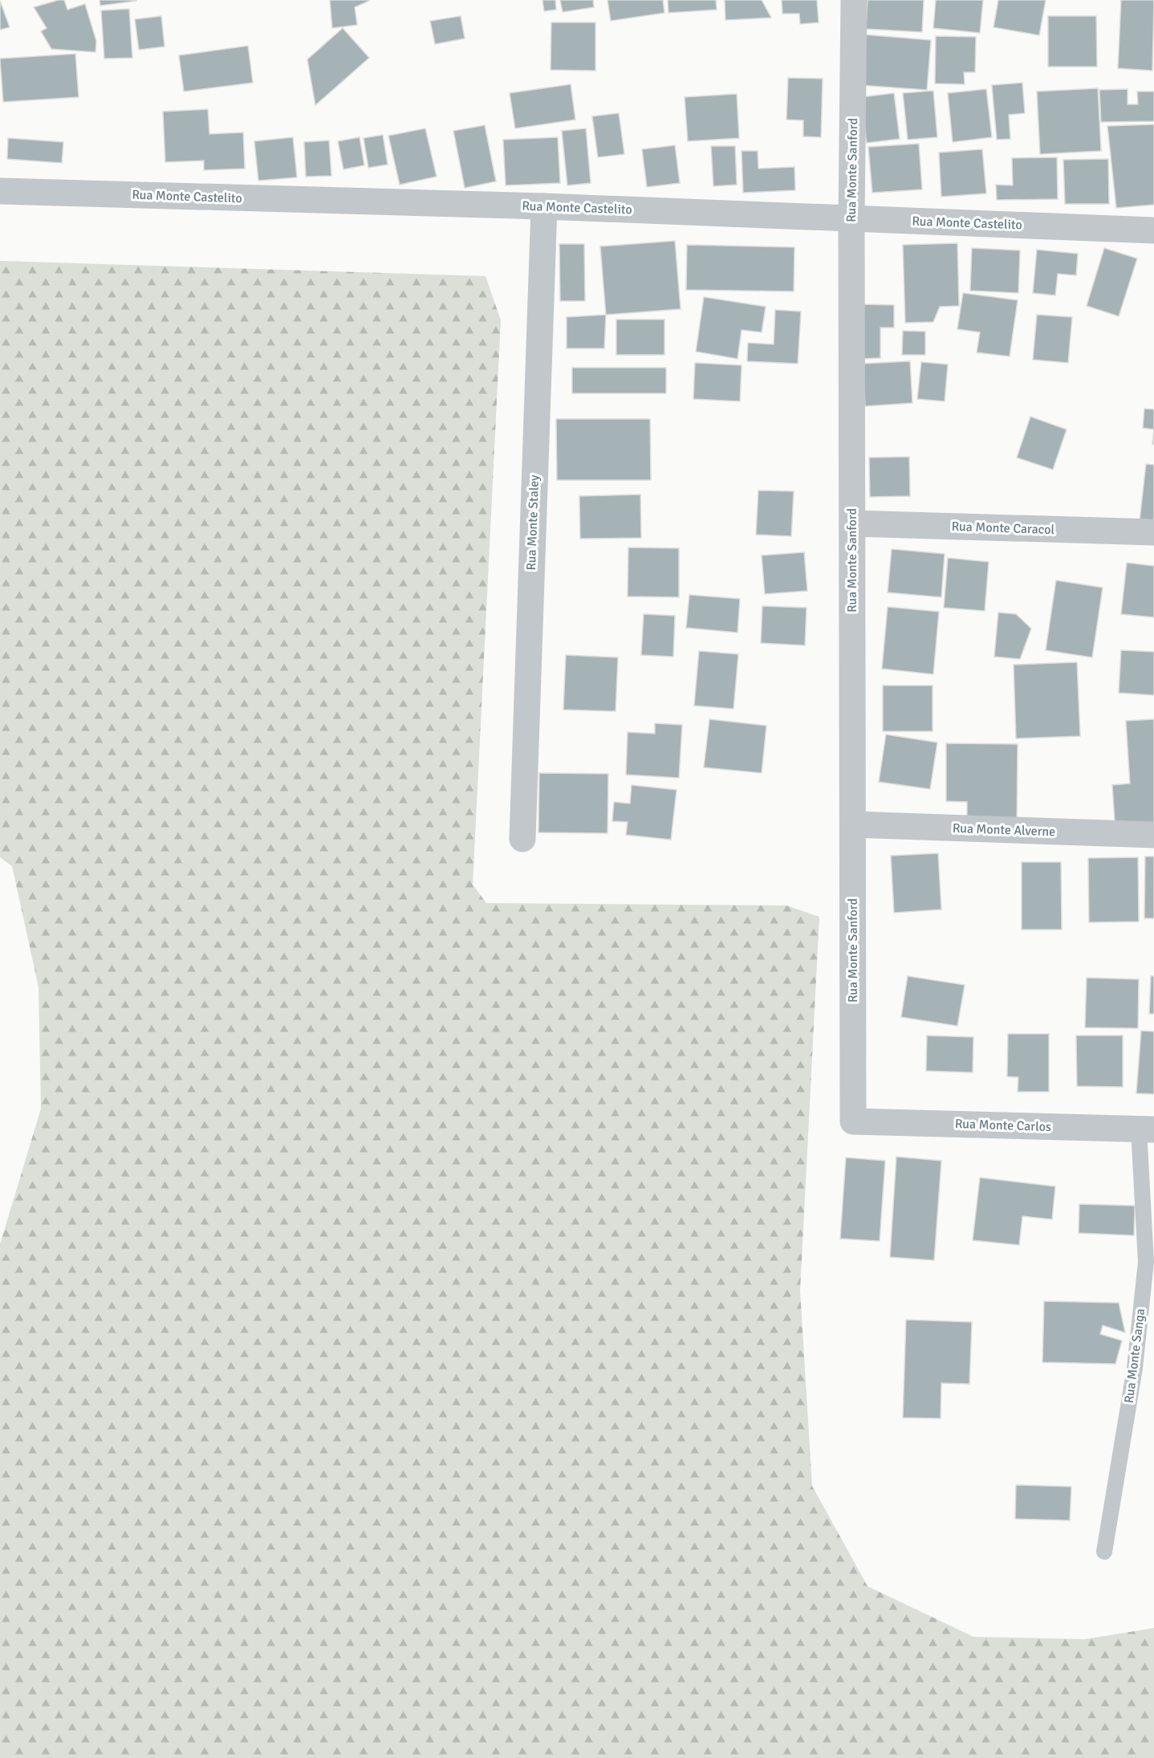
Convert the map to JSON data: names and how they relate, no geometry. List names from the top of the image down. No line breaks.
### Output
{"streets":{"street":["Rua Monte Sanford","Rua Monte Castelito","Rua Monte Staley","Rua Monte Caracol","Rua Monte Alverne","Rua Monte Carlos"],"lane":["Rua Monte Sanga"]},"crossings":[["Rua Monte Sanford","Rua Monte Castelito"],["Rua Monte Sanford","Rua Monte Caracol"],["Rua Monte Sanford","Rua Monte Alverne"],["Rua Monte Sanford","Rua Monte Carlos"],["Rua Monte Castelito","Rua Monte Staley"],["Rua Monte Carlos","Rua Monte Sanga"]]}
